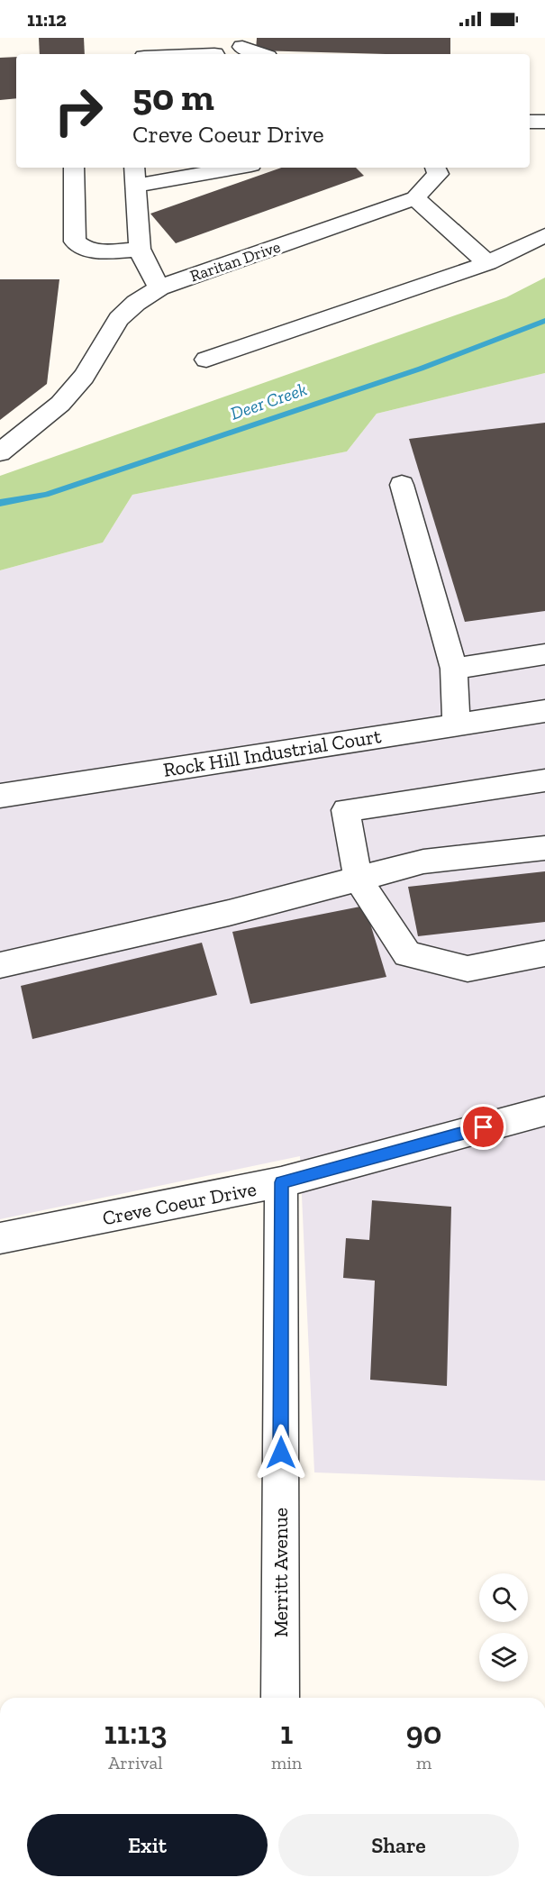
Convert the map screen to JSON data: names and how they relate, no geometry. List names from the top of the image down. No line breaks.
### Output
{"streets":{"street":["Raritan Drive","Rock Hill Industrial Court","Creve Coeur Drive","Merritt Avenue"]},"crossings":[["Creve Coeur Drive","Merritt Avenue"]],"water":["Deer Creek"],"page":{"status":"11:12","turn":["50 m","Creve Coeur Drive"],"eta":["11:13","Arrival","1","min","90","m"],"buttons":["Exit","Share"]}}
